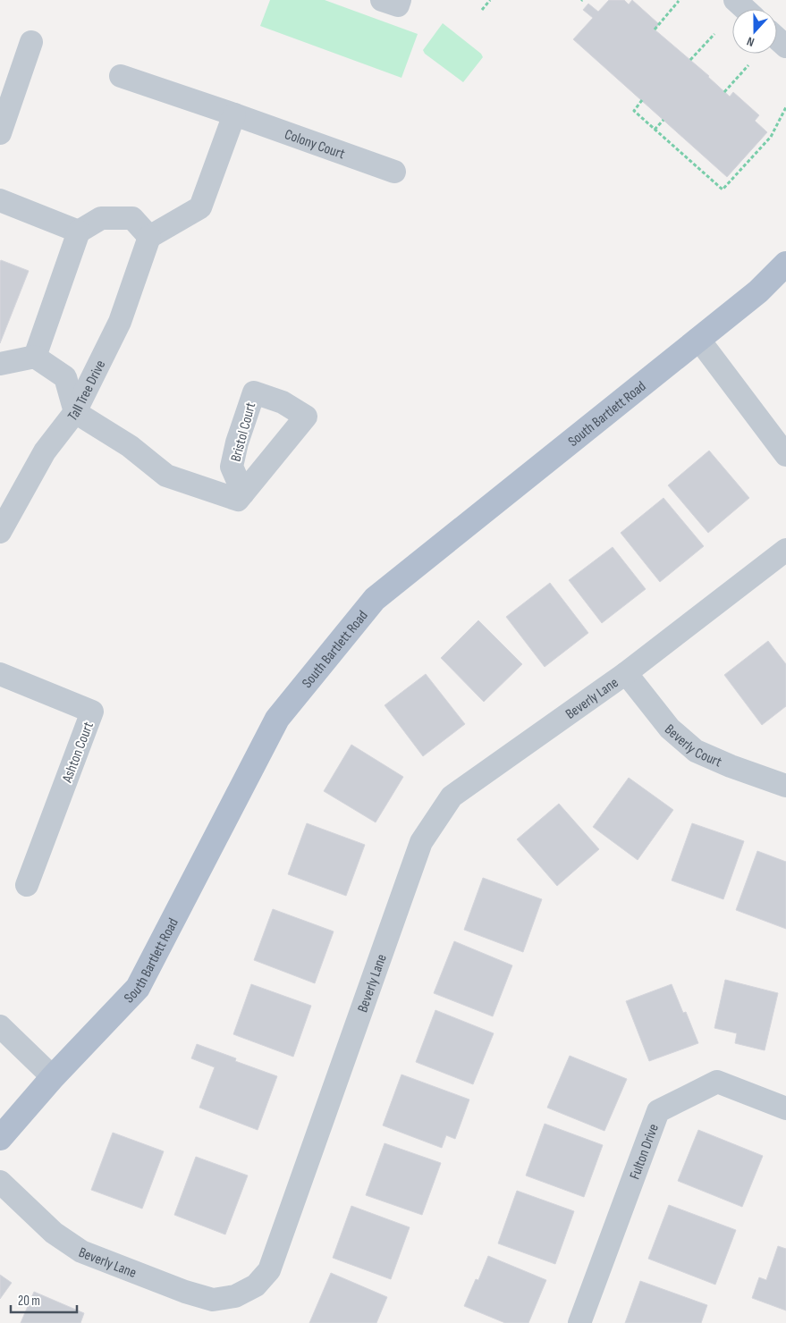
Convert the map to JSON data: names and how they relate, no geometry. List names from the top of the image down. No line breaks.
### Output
{"streets":{"main road":["South Bartlett Road"],"street":["Colony Court","Tall Tree Drive","Beverly Lane","Beverly Court","Ashton Court","Fulton Drive"]},"crossings":[["Beverly Lane","Beverly Court"]],"scale_bar":"20 m","north":"bottom"}
